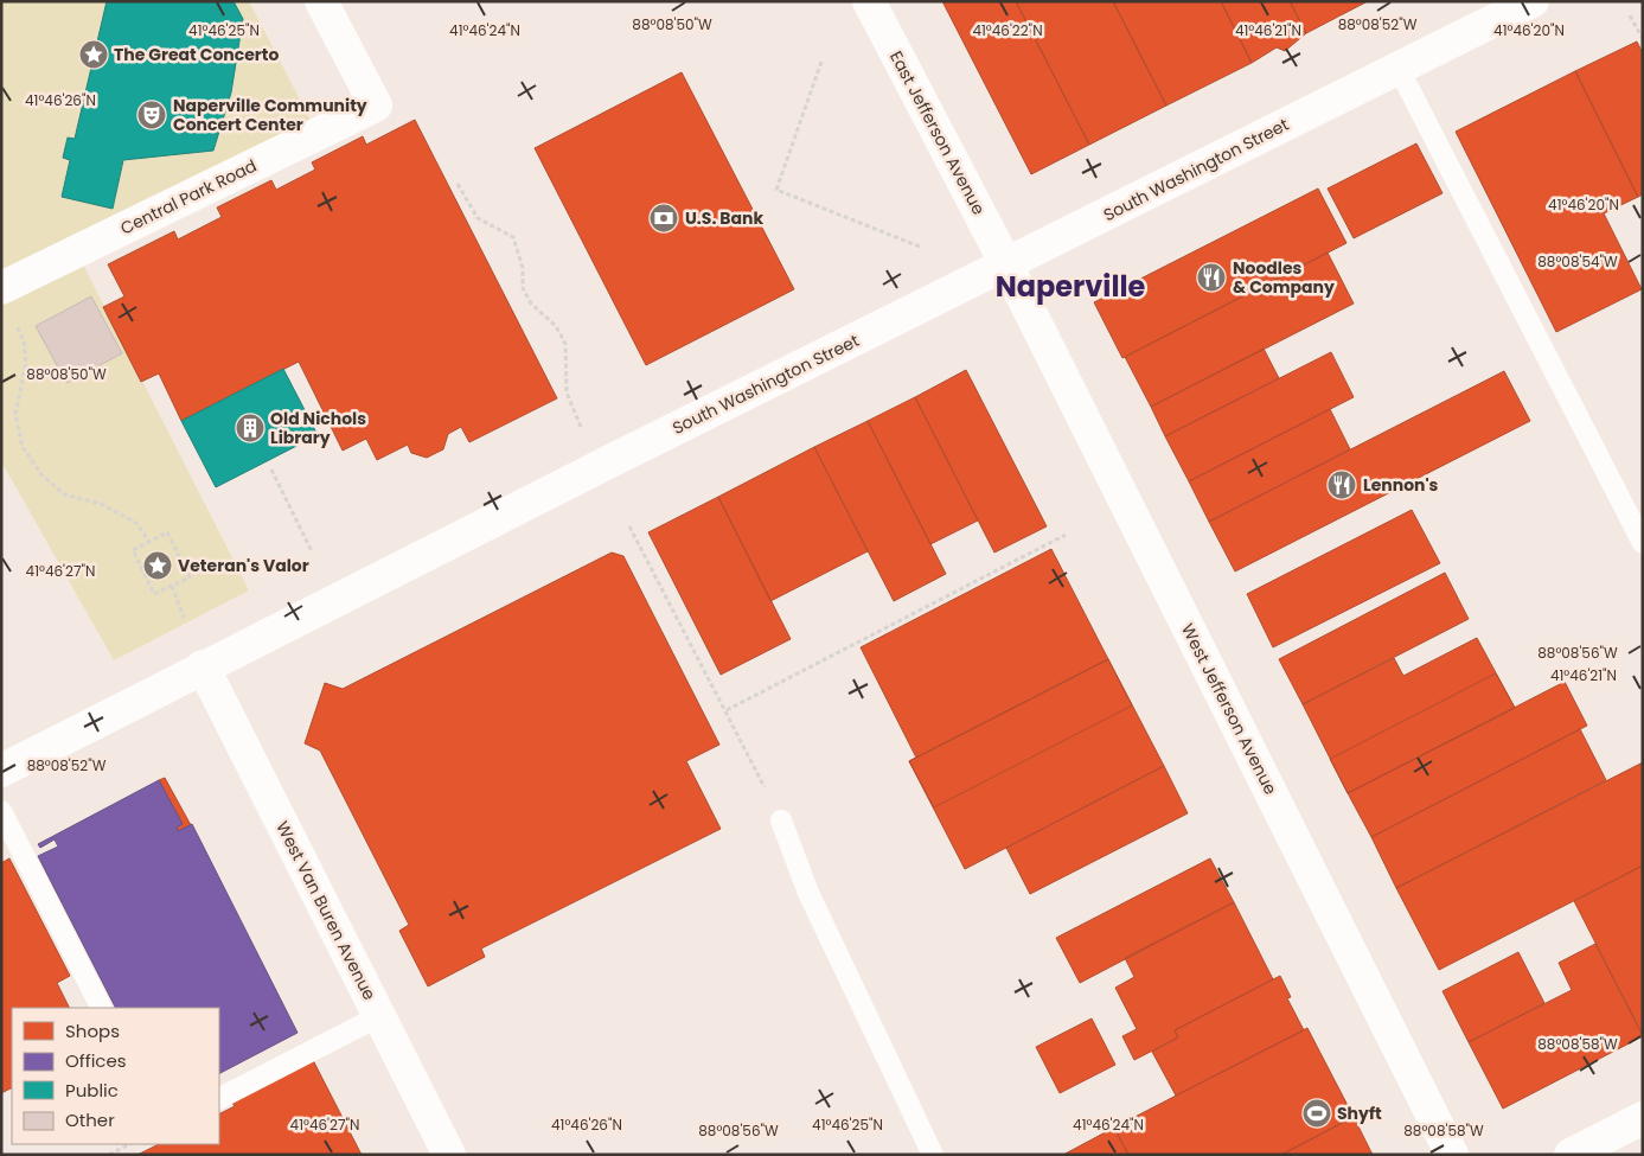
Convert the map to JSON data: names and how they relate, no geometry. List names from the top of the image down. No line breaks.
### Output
{"streets":{"street":["East Jefferson Avenue","South Washington Street","Central Park Road","West Jefferson Avenue","West Van Buren Avenue"]},"crossings":[["East Jefferson Avenue","South Washington Street"],["East Jefferson Avenue","West Jefferson Avenue"],["South Washington Street","West Jefferson Avenue"],["South Washington Street","West Van Buren Avenue"]],"districts":["Naperville"],"places":{"place":["The Great Concerto","Veteran's Valor"],"theatre":["Naperville Community Concert Center"],"bank":["U.S. Bank"],"restaurant":["Noodles & Company","Lennon's"],"building":["Old Nichols Library"],"sports":["Shyft"]},"legend":["Shops","Offices","Public","Other"],"coordinates":["88°08'50\"W","88°08'52\"W","41°46'25\"N","41°46'24\"N","41°46'22\"N","41°46'21\"N","41°46'20\"N","41°46'26\"N","88°08'54\"W","41°46'27\"N","88°08'56\"W","88°08'58\"W"]}
